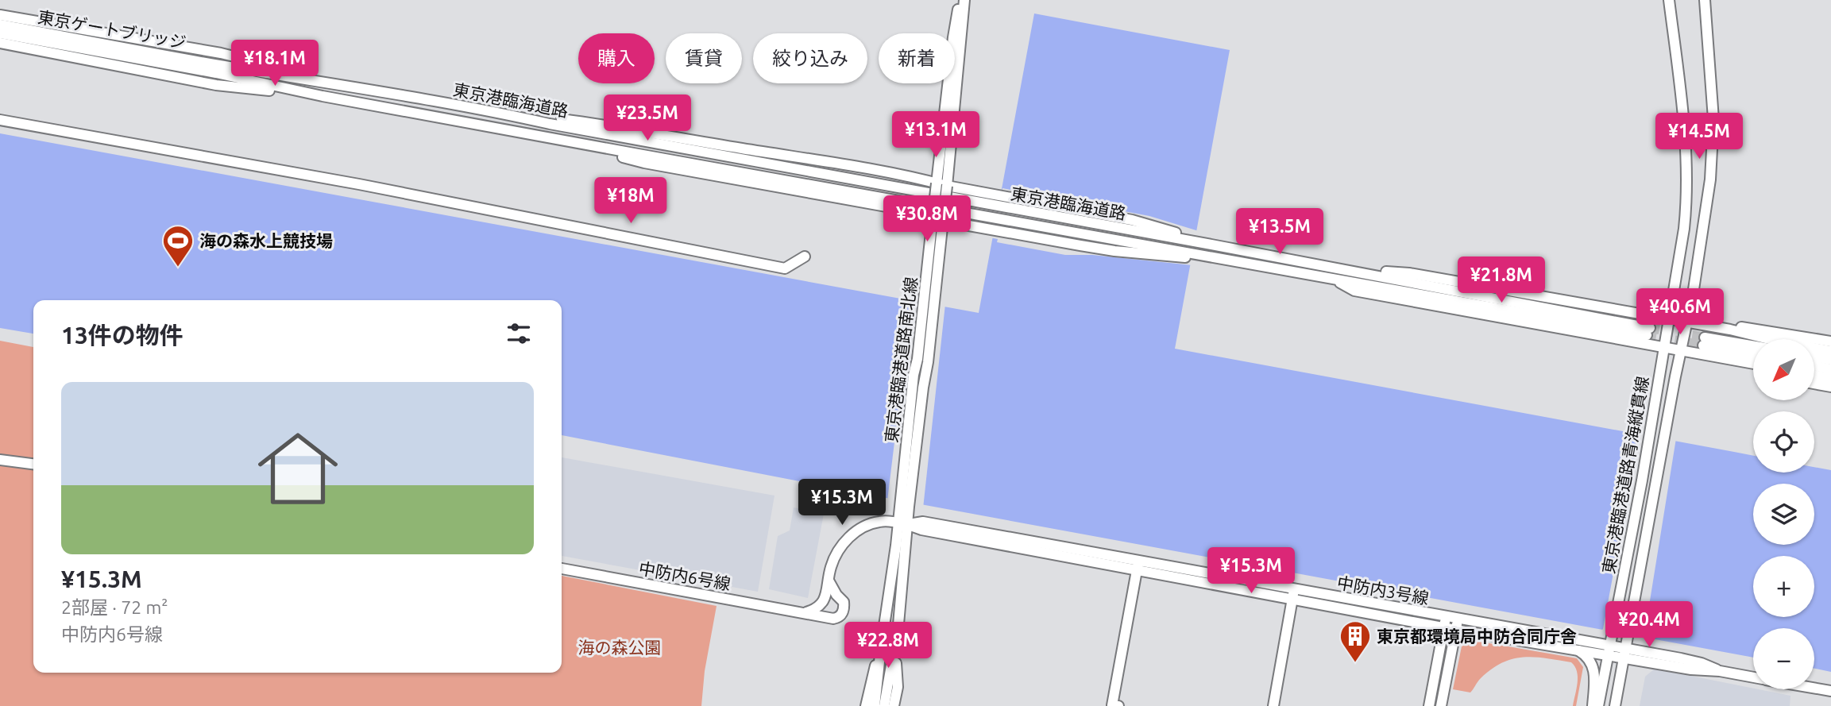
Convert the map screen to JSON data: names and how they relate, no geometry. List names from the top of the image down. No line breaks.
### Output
{"streets":{"street":["東京ゲートブリッジ","東京港臨海道路","東京港臨港道路南北線","東京港臨港道路青海縦貫線","中防内6号線","中防内3号線"]},"crossings":[["東京ゲートブリッジ","東京港臨海道路"],["東京港臨港道路南北線","中防内3号線"],["東京港臨港道路青海縦貫線","中防内3号線"]],"parks":["海の森公園"],"places":{"sports":["海の森水上競技場"],"building":["東京都環境局中防合同庁舎"]},"north":"bottom left","page":{"chip":["購入","賃貸","絞り込み","新着"],"price":["¥18.1M","¥23.5M","¥13.1M","¥14.5M","¥18M","¥30.8M","¥13.5M","¥21.8M","¥40.6M","¥15.3M","¥15.3M","¥20.4M","¥22.8M"],"heading":"13件の物件","map_buttons":["+","−"],"list":[{"name":"¥15.3M","note":"2部屋 · 72 m² · 中防内6号線"}]}}
